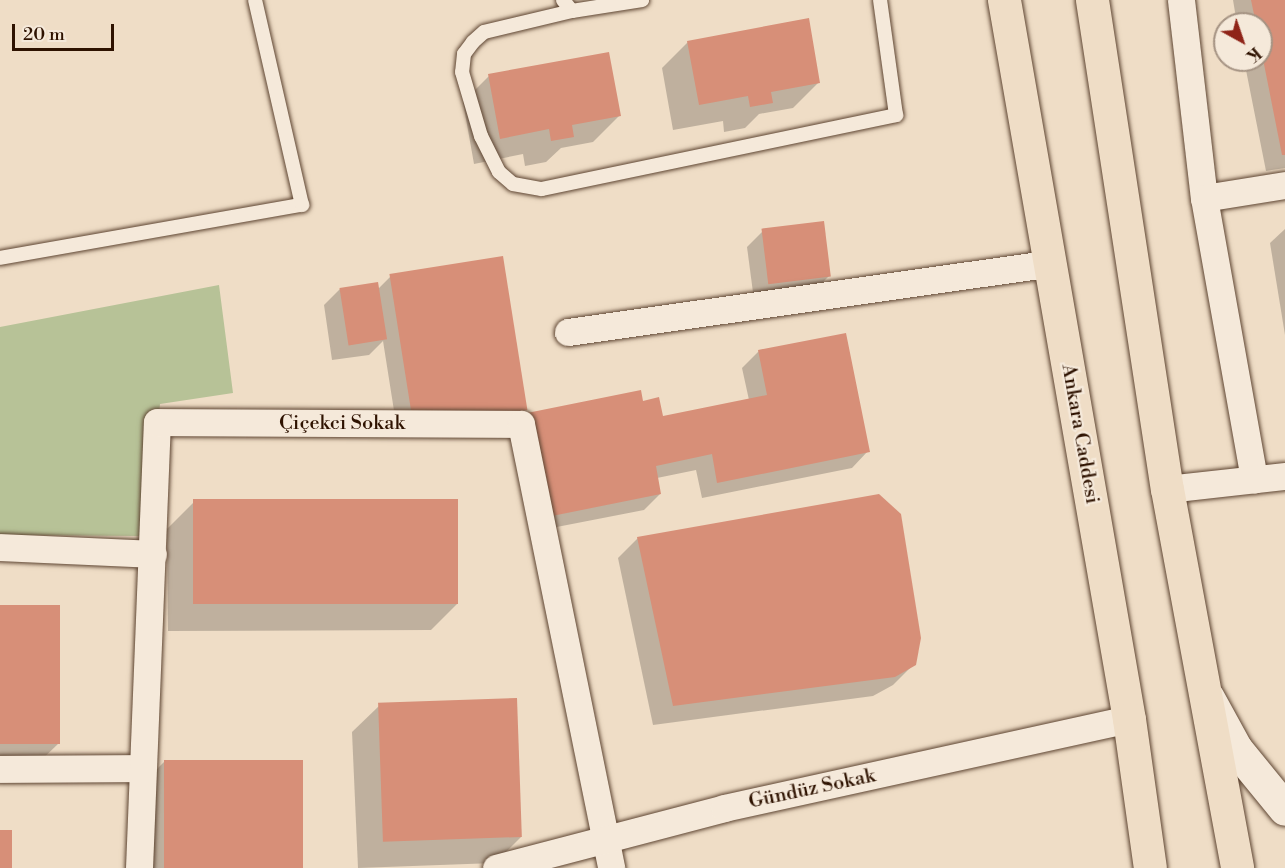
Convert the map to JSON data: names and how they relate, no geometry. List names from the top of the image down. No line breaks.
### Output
{"streets":{"main road":["Ankara Caddesi"],"street":["Çiçekci Sokak","Gündüz Sokak"]},"crossings":[["Çiçekci Sokak","Gündüz Sokak"],["Ankara Caddesi","Gündüz Sokak"]],"scale_bar":"20 m","north":"bottom right"}
